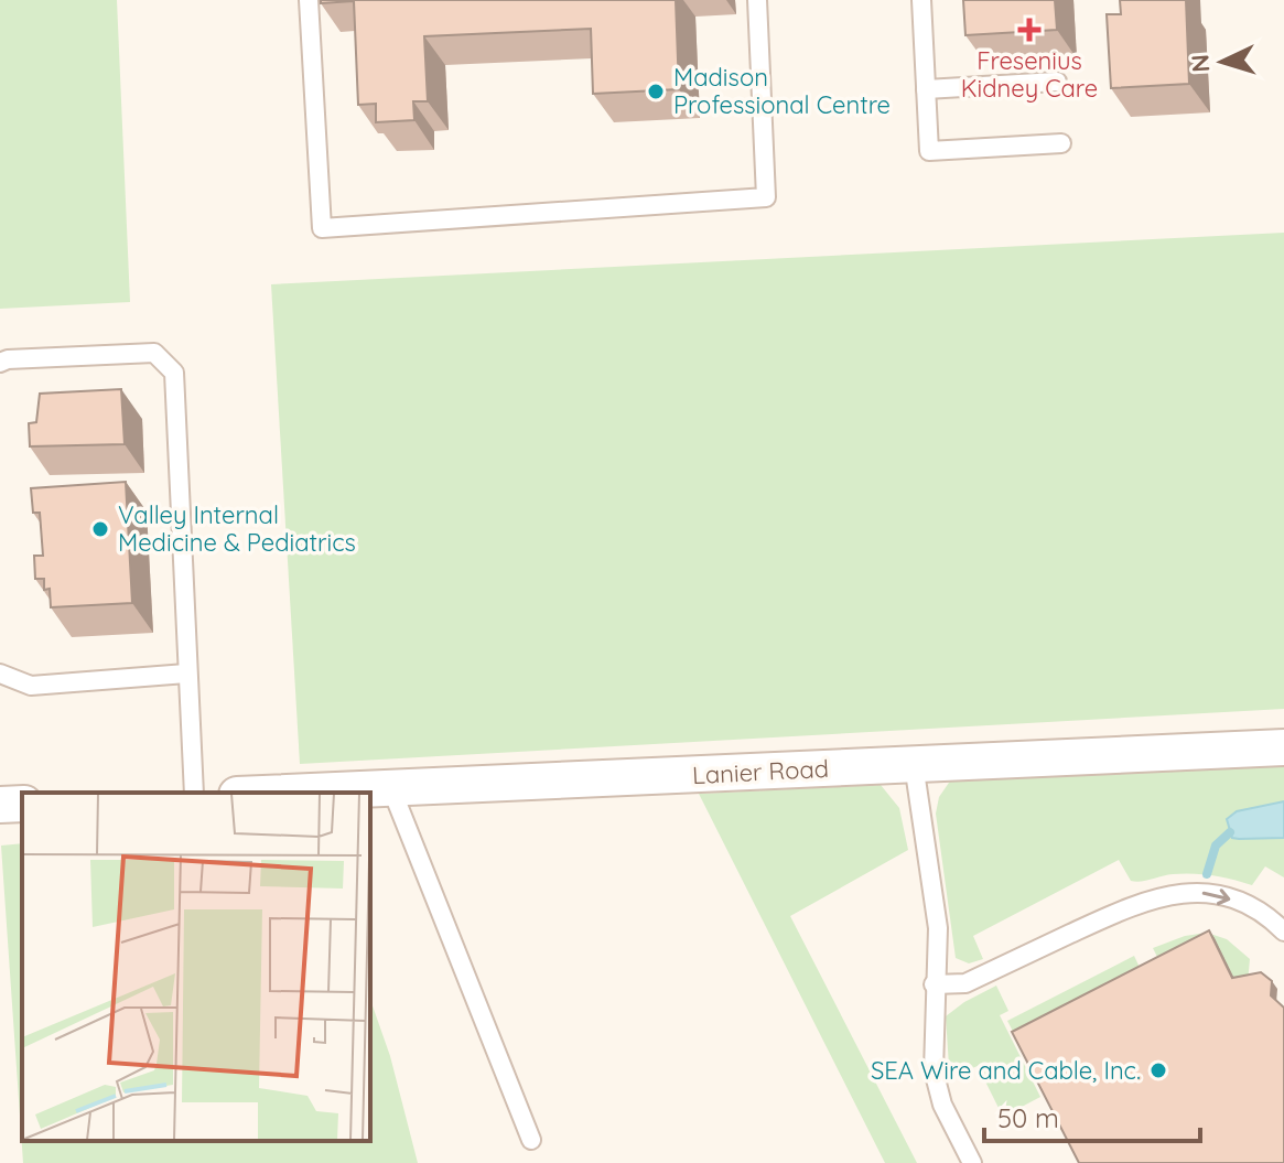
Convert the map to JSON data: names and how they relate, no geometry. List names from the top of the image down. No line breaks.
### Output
{"streets":{"street":["Lanier Road"]},"places":{"health":["Fresenius Kidney Care"],"other":["Madison Professional Centre","Valley Internal Medicine & Pediatrics","SEA Wire and Cable, Inc."]},"scale_bar":"50 m","north":"left"}
